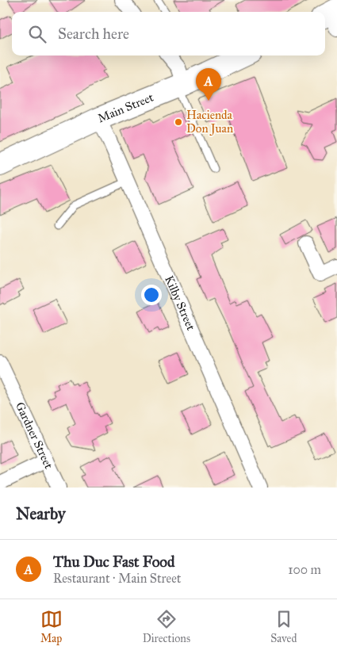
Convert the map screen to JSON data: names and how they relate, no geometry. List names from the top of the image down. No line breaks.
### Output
{"streets":{"main road":["Main Street"],"street":["Kilby Street","Gardner Street"]},"crossings":[["Main Street","Kilby Street"]],"places":["Hacienda Don Juan"],"page":{"search":"Search here","pins":"A","heading":"Nearby","list":[{"mark":"A","name":"Thu Duc Fast Food","note":"Restaurant · Main Street","value":"100 m"}],"nav":["Map","Directions","Saved"]}}
